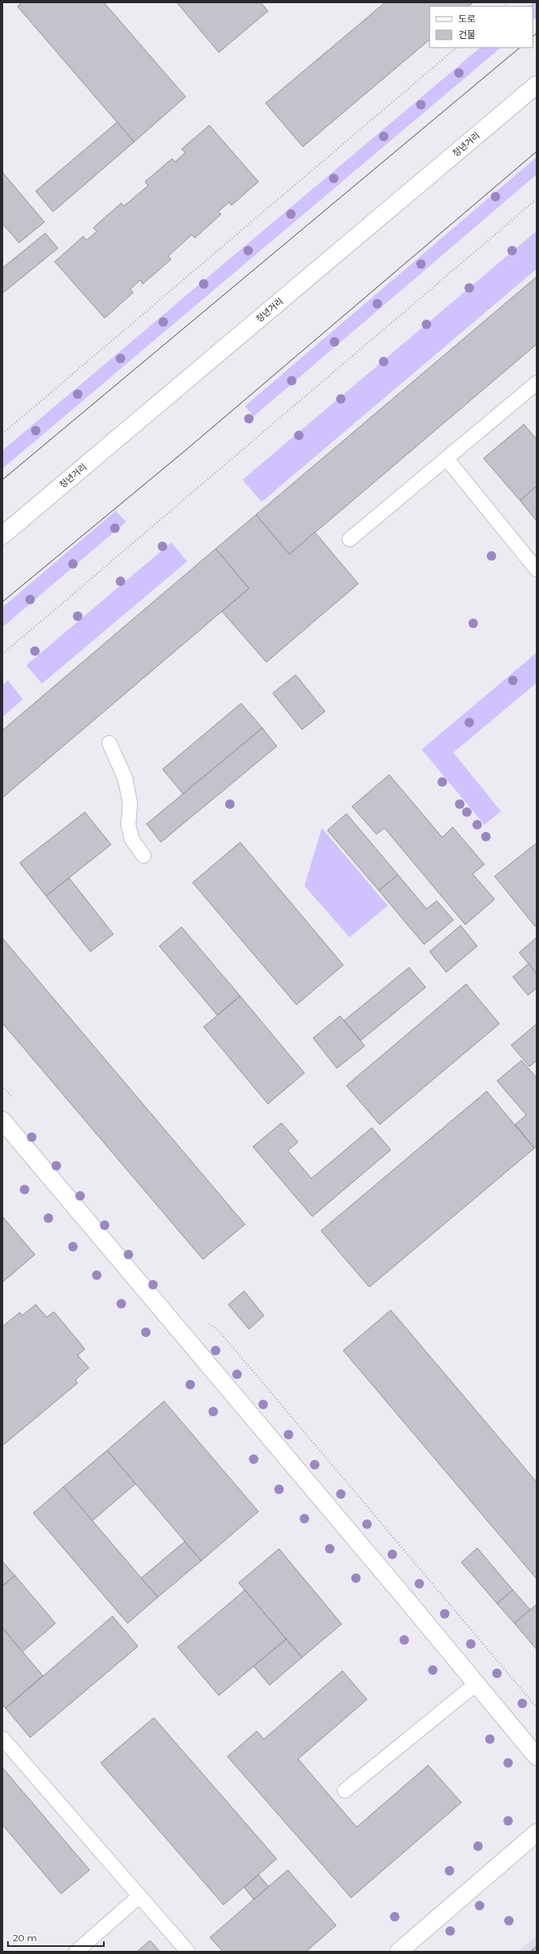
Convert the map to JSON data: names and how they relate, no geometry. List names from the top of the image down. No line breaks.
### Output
{"streets":{"main road":["청년거리"]},"legend":["도로","건물"],"scale_bar":"20 m"}
